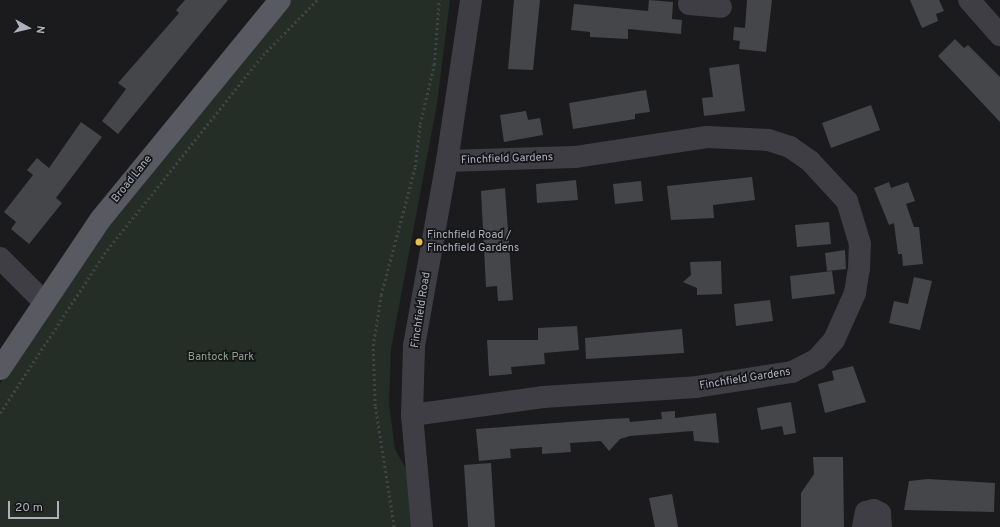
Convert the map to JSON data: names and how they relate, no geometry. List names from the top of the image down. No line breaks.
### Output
{"streets":{"main road":["Broad Lane"],"street":["Finchfield Gardens","Finchfield Road"]},"crossings":[["Finchfield Gardens","Finchfield Road"]],"parks":["Bantock Park"],"places":["Finchfield Road / Finchfield Gardens"],"scale_bar":"20 m","north":"right"}
